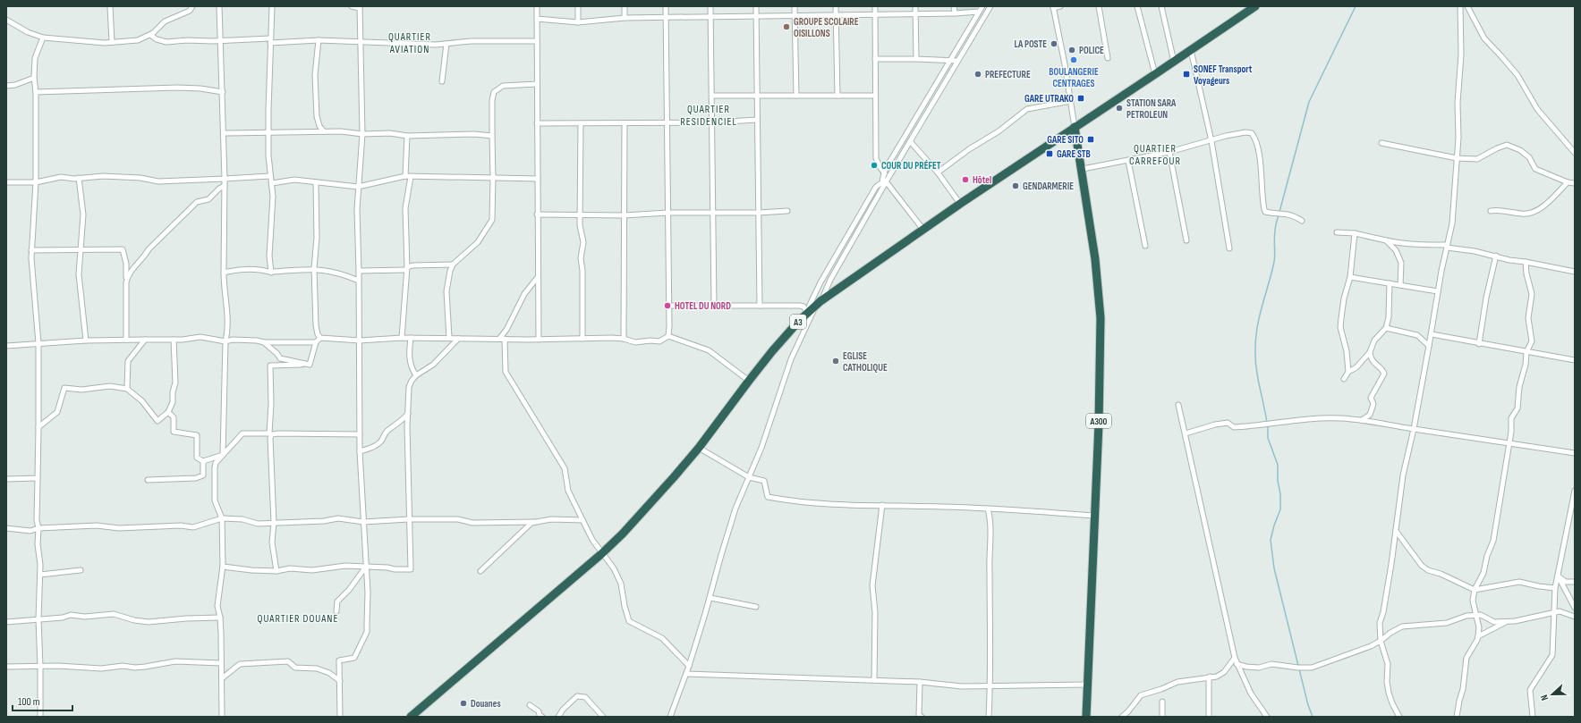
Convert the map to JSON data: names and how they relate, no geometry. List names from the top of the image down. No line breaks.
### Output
{"streets":{"highway":["A3","A300"]},"crossings":[["A3","A300"]],"districts":["QUARTIER AVIATION","QUARTIER RESIDENCIEL","QUARTIER CARREFOUR","QUARTIER DOUANE"],"places":{"other":["GROUPE SCOLAIRE OISILLONS","LA POSTE","POLICE","BOULANGERIE CENTRAGES","PREFECTURE","STATION SARA PETROLEUN","COUR DU PRÉFET","Hôtel","GENDARMERIE","HOTEL DU NORD","EGLISE CATHOLIQUE","Douanes"],"transit":["SONEF Transport Voyageurs","GARE UTRAKO","GARE SITO","GARE STB"]},"scale_bar":"100 m","north":"left"}
